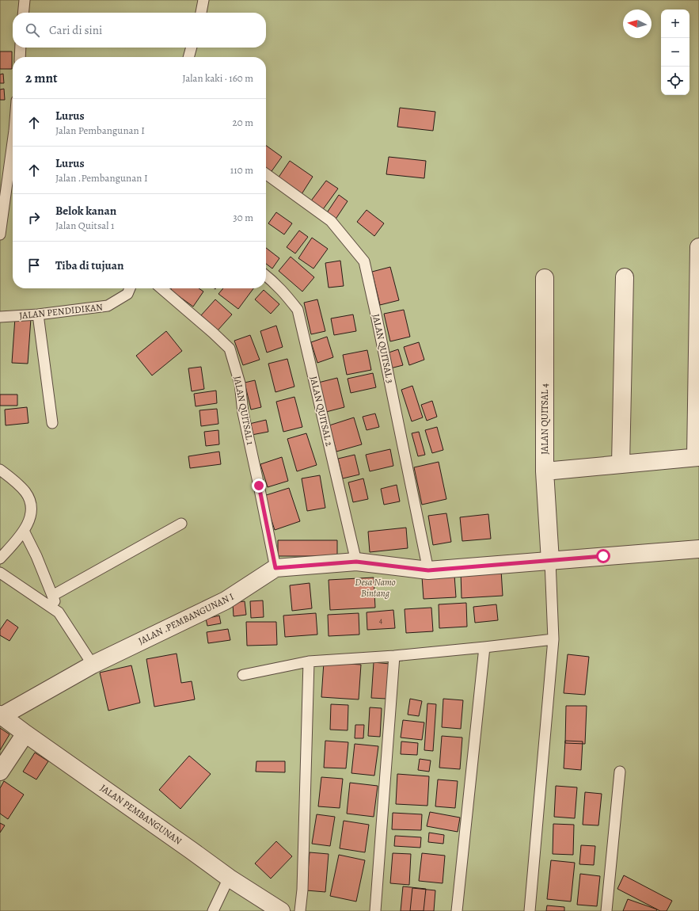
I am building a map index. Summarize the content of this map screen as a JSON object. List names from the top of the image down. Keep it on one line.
{"streets":{"street":["JALAN QUITSAL 4","JALAN .PEMBANGUNAN I","JALAN PEMBANGUNAN"],"lane":["JALAN PENDIDIKAN","JALAN QUITSAL 3","JALAN QUITSAL 1","JALAN QUITSAL 2"]},"crossings":[["JALAN QUITSAL 3","JALAN .PEMBANGUNAN I"],["JALAN QUITSAL 1","JALAN .PEMBANGUNAN I"],["JALAN QUITSAL 2","JALAN .PEMBANGUNAN I"],["JALAN QUITSAL 4","JALAN .PEMBANGUNAN I"],["JALAN .PEMBANGUNAN I","JALAN PEMBANGUNAN"]],"parks":["Desa Namo Bintang"],"house_numbers":["4"],"north":"left","page":{"map_buttons":["+","−"],"search":"Cari di sini","heading":["2 mnt","Jalan kaki · 160 m"],"list":[["Lurus","Jalan Pembangunan I","20 m"],["Lurus","Jalan .Pembangunan I","110 m"],["Belok kanan","Jalan Quitsal 1","30 m"],"Tiba di tujuan"]}}
